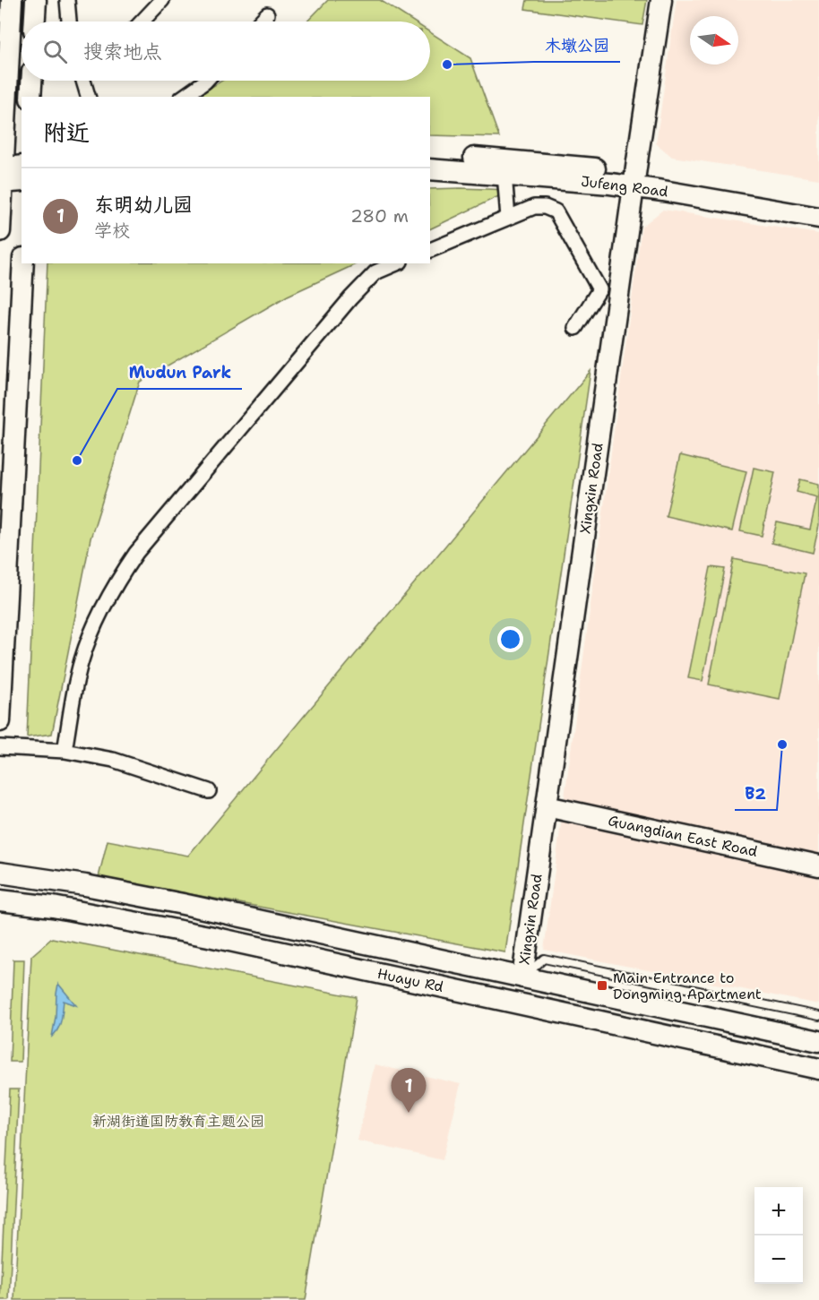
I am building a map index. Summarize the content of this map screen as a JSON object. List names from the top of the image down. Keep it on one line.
{"streets":{"street":["Jufeng Road","Xingxin Road","Guangdian East Road","Huayu Rd"]},"crossings":[["Jufeng Road","Xingxin Road"],["Xingxin Road","Guangdian East Road"],["Xingxin Road","Huayu Rd"]],"parks":["新湖街道国防教育主题公园"],"places":{"other":["木墩公园","Mudun Park","B2"],"transit":["Main Entrance to Dongming Apartment"]},"north":"right","page":{"search":"搜索地点","heading":"附近","list":[{"mark":"1","name":"东明幼儿园","note":"学校","value":"280 m"}],"pins":"1","map_buttons":["+","−"]}}
